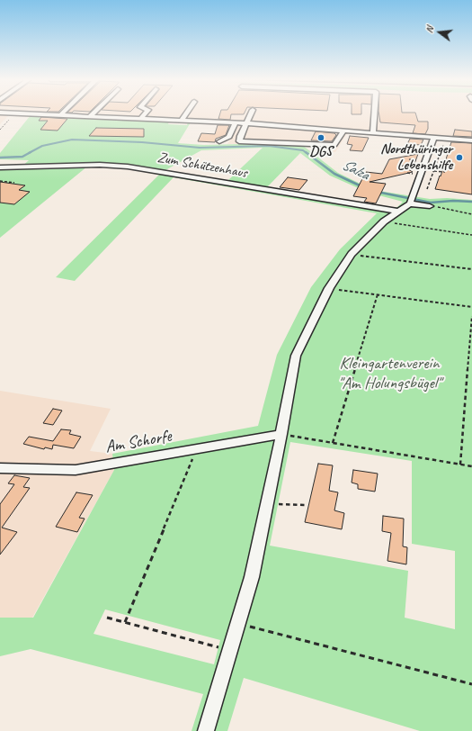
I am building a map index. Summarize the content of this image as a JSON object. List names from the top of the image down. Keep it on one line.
{"streets":{"street":["Zum Schützenhaus","Am Schorfe"]},"water":["Salza"],"parks":["Kleingartenverein \"Am Holungsbügel\""],"places":["DGS","Nordthüringer Lebenshilfe"],"north":"left"}
